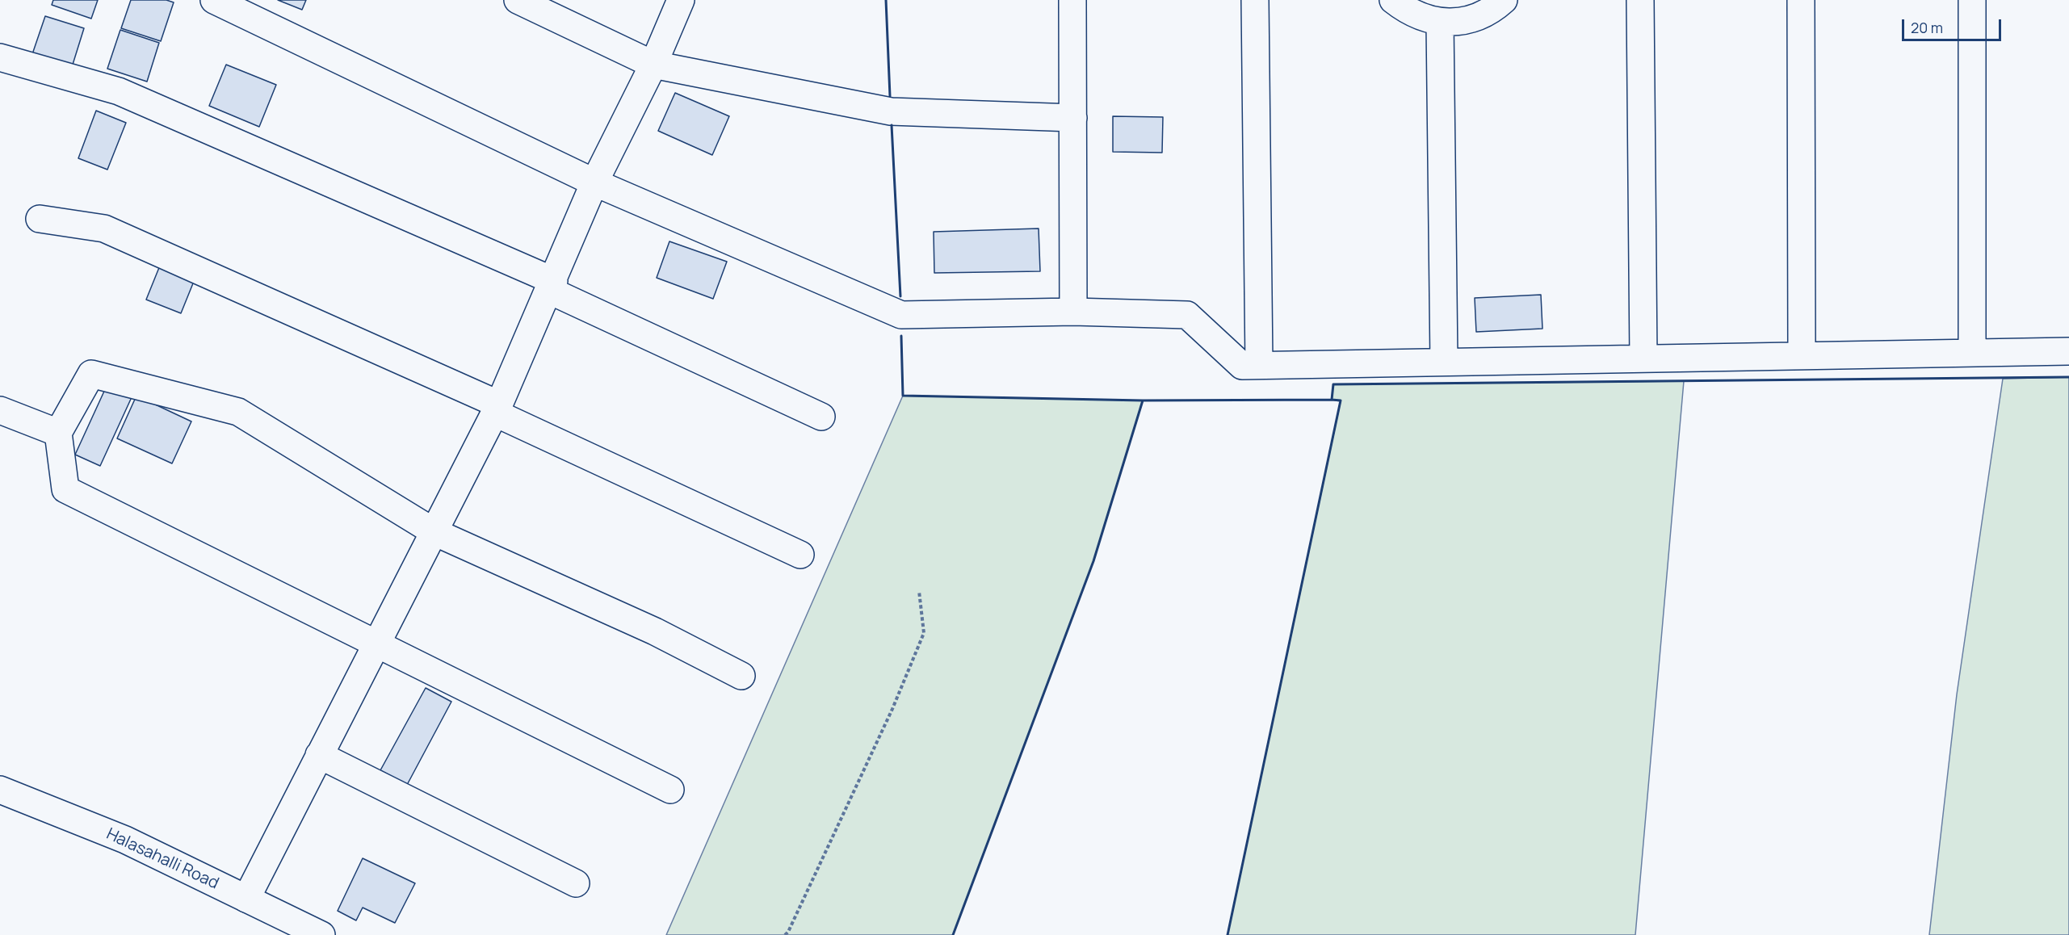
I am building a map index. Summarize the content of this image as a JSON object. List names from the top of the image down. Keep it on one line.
{"streets":{"street":["Halasahalli Road"]},"scale_bar":"20 m"}
